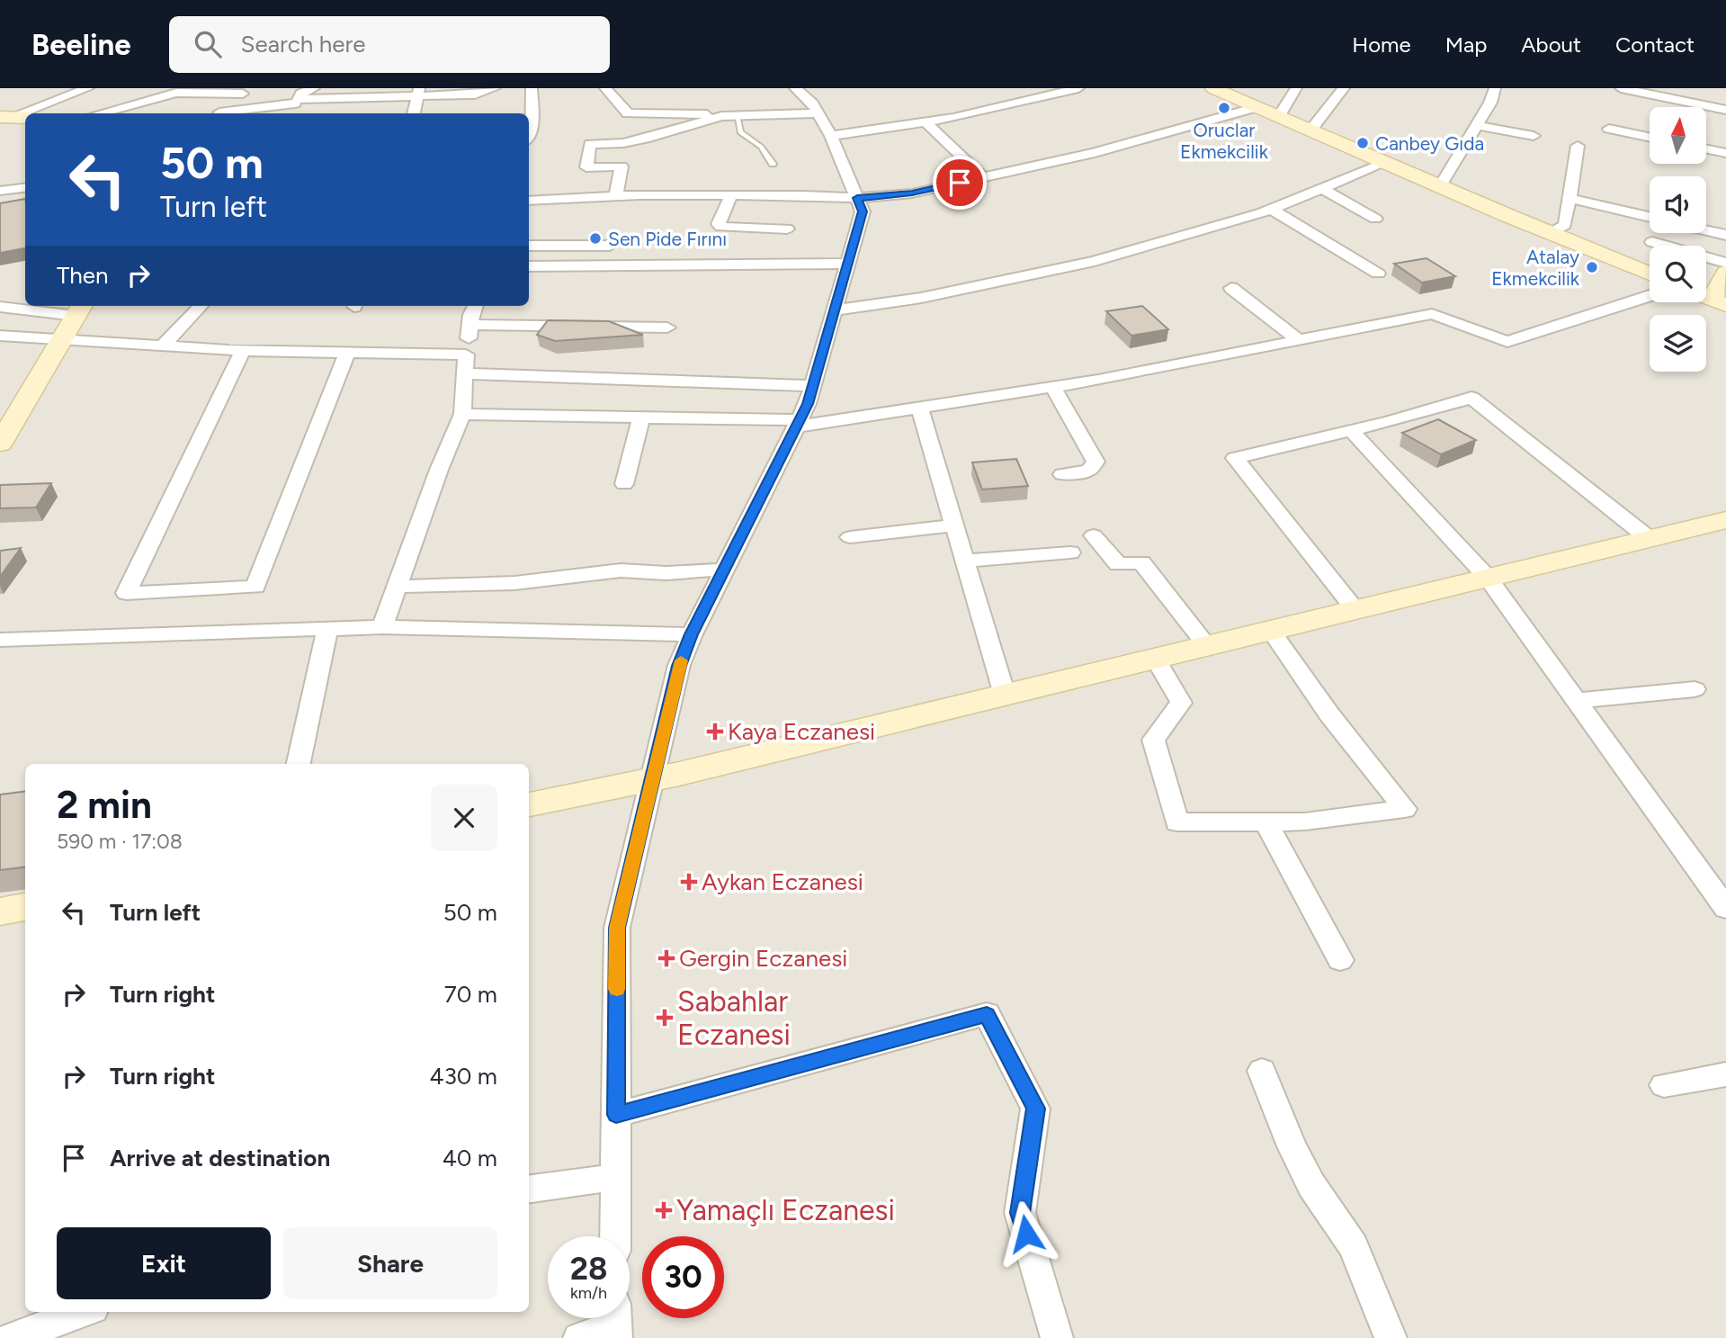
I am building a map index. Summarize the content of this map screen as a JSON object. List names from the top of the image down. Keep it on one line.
{"places":{"other":["Oruclar Ekmekcilik","Canbey Gıda","Sen Pide Fırını","Atalay Ekmekcilik"],"health":["Kaya Eczanesi","Aykan Eczanesi","Gergin Eczanesi","Sabahlar Eczanesi","Yamaçlı Eczanesi"]},"north":"top","page":{"header":"Beeline","search":"Search here","nav":["Home","Map","About","Contact"],"turn":["50 m","Turn left"],"then":"Then","heading":["2 min","590 m · 17:08"],"list":[{"name":"Turn left","value":"50 m"},{"name":"Turn right","value":"70 m"},{"name":"Turn right","value":"430 m"},{"name":"Arrive at destination","value":"40 m"}],"buttons":["Exit","Share"],"speed":"28 km/h","limit":"30"}}
